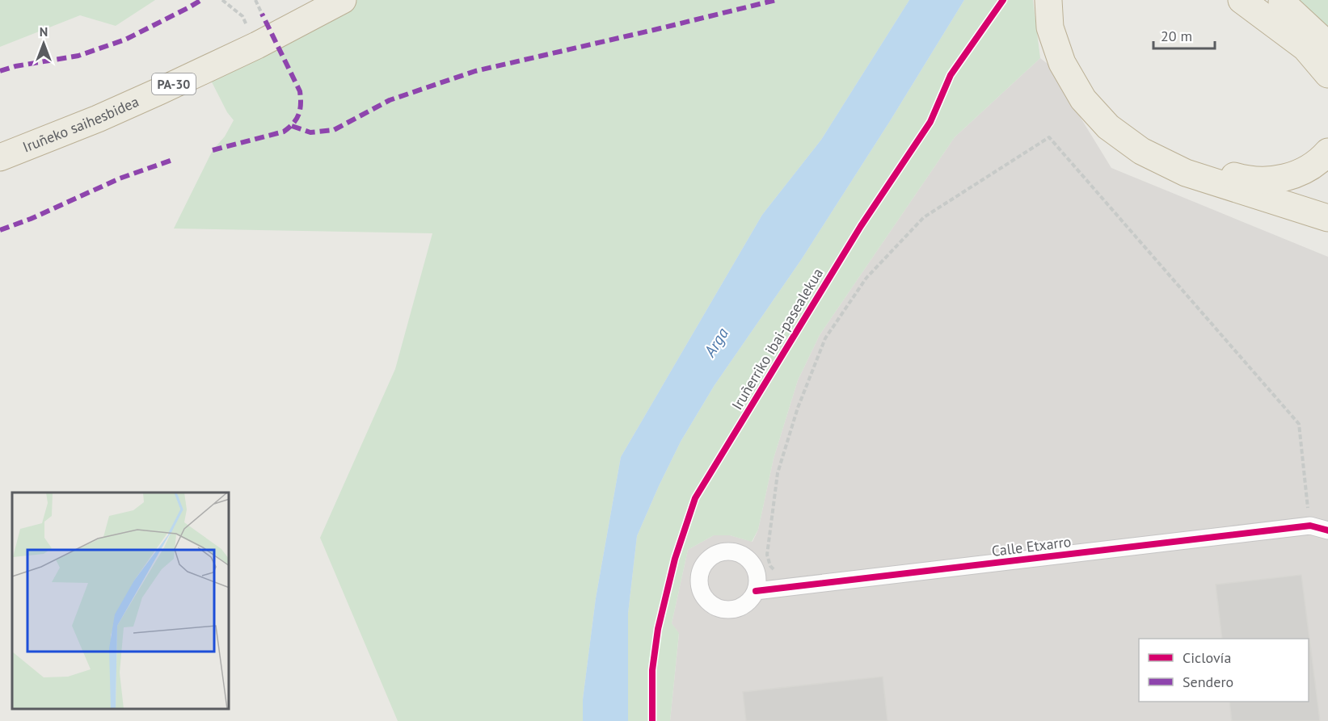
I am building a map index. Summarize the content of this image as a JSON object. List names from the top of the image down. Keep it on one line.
{"streets":{"highway":["PA-30","Iruñeko saihesbidea"],"street":["Calle Etxarro"],"cycle path":["Iruñerriko ibai-pasealekua"]},"water":["Arga"],"legend":["Ciclovía","Sendero"],"scale_bar":"20 m","north":"top"}
